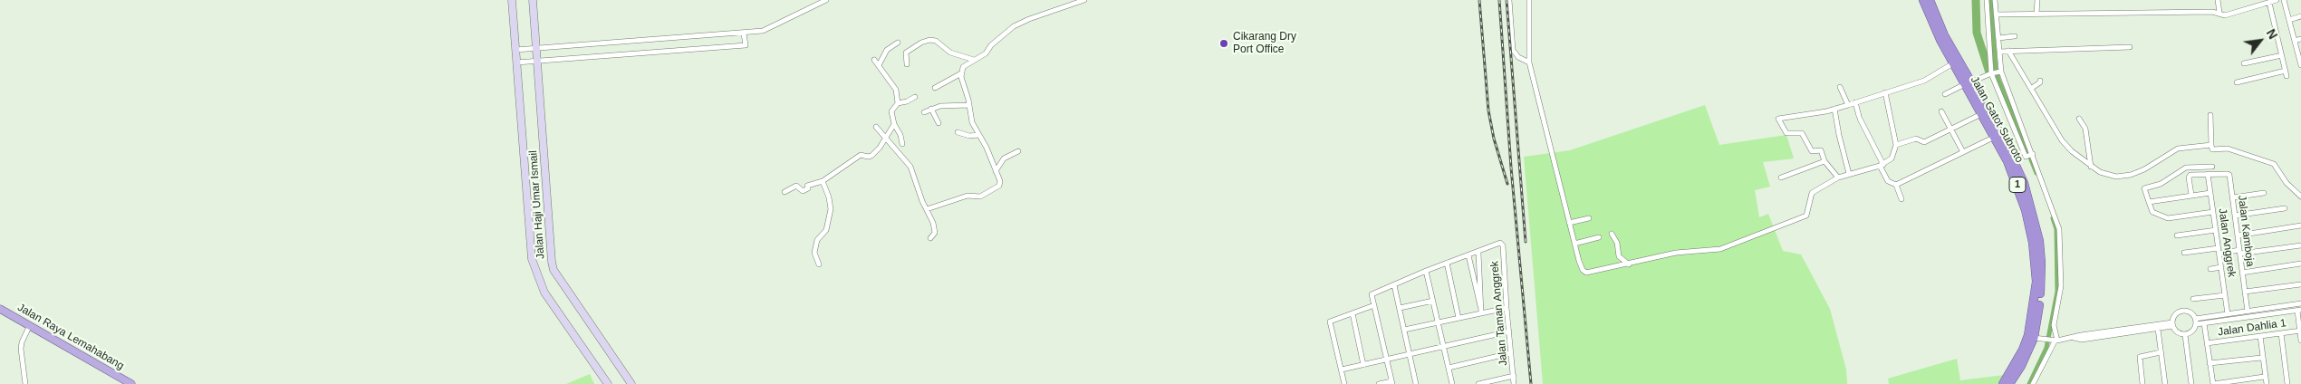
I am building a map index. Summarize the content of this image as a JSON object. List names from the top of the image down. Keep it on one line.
{"streets":{"highway":["Jalan Gatot Subroto","1"],"main road":["Jalan Haji Umar Ismail","Jalan Raya Lemahabang"],"street":["Jalan Kamboja","Jalan Anggrek","Jalan Taman Anggrek","Jalan Dahlia 1"]},"crossings":[["Jalan Kamboja","Jalan Anggrek"]],"places":["Cikarang Dry Port Office"],"north":"top right"}
